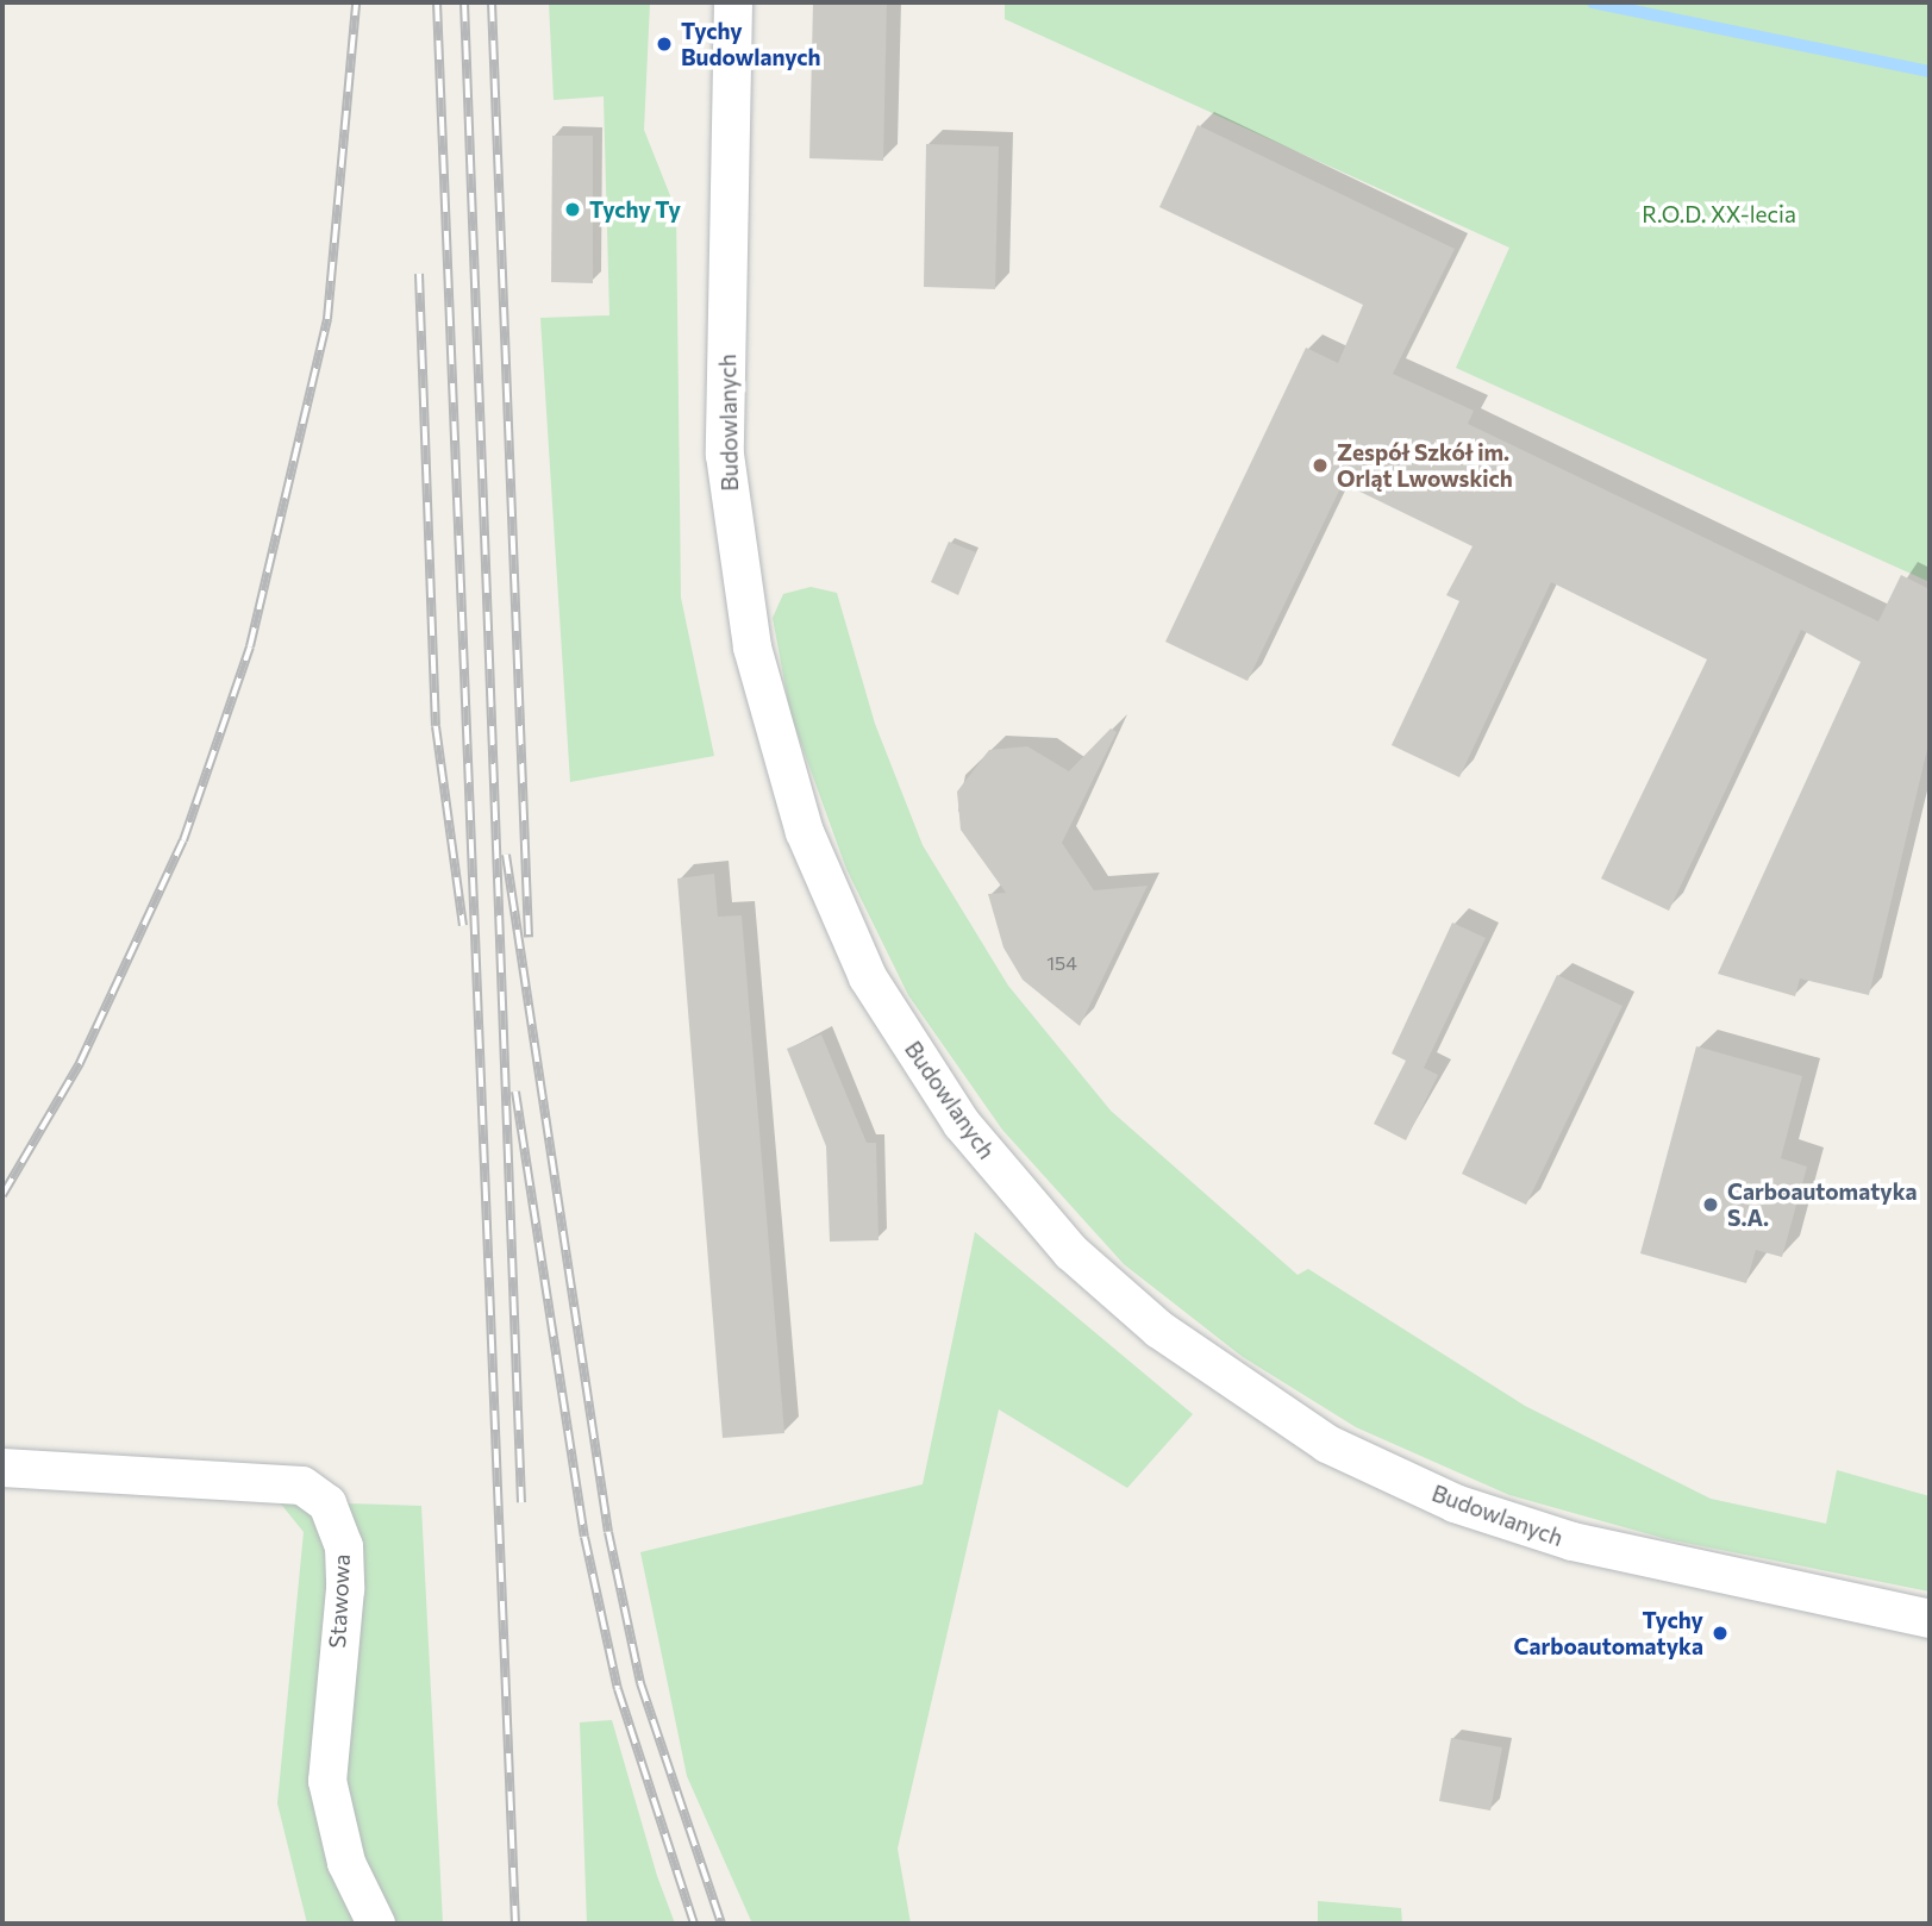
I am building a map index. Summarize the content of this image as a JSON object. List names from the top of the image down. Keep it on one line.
{"streets":{"street":["Budowlanych","Stawowa"]},"parks":["R.O.D. XX-lecia"],"places":["Tychy Budowlanych","Tychy Ty","Zespół Szkół im. Orląt Lwowskich","Carboautomatyka S.A.","Tychy Carboautomatyka"],"house_numbers":["154"]}
